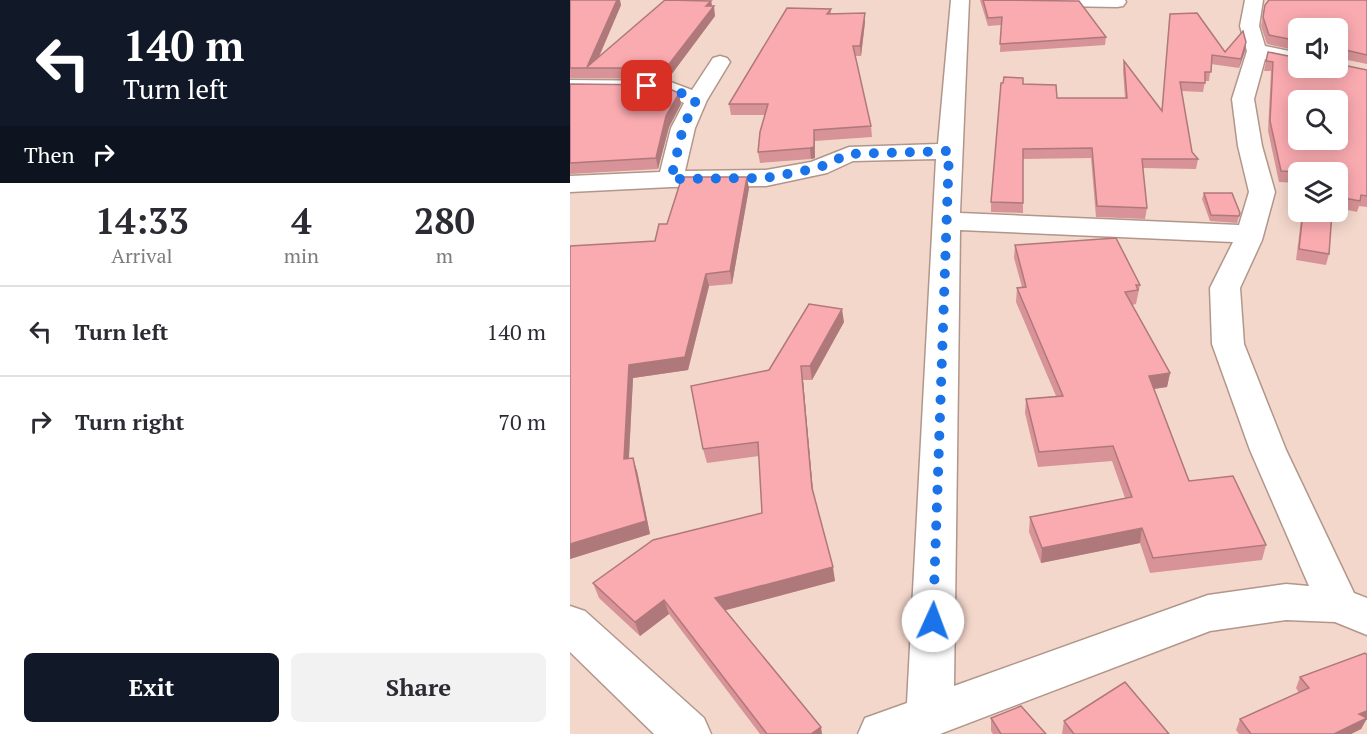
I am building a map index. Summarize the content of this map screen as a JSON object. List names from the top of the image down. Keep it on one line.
{"page":{"turn":["140 m","Turn left"],"then":"Then","eta":["14:33","Arrival","4","min","280","m"],"list":[{"name":"Turn left","value":"140 m"},{"name":"Turn right","value":"70 m"}],"buttons":["Exit","Share"]}}
